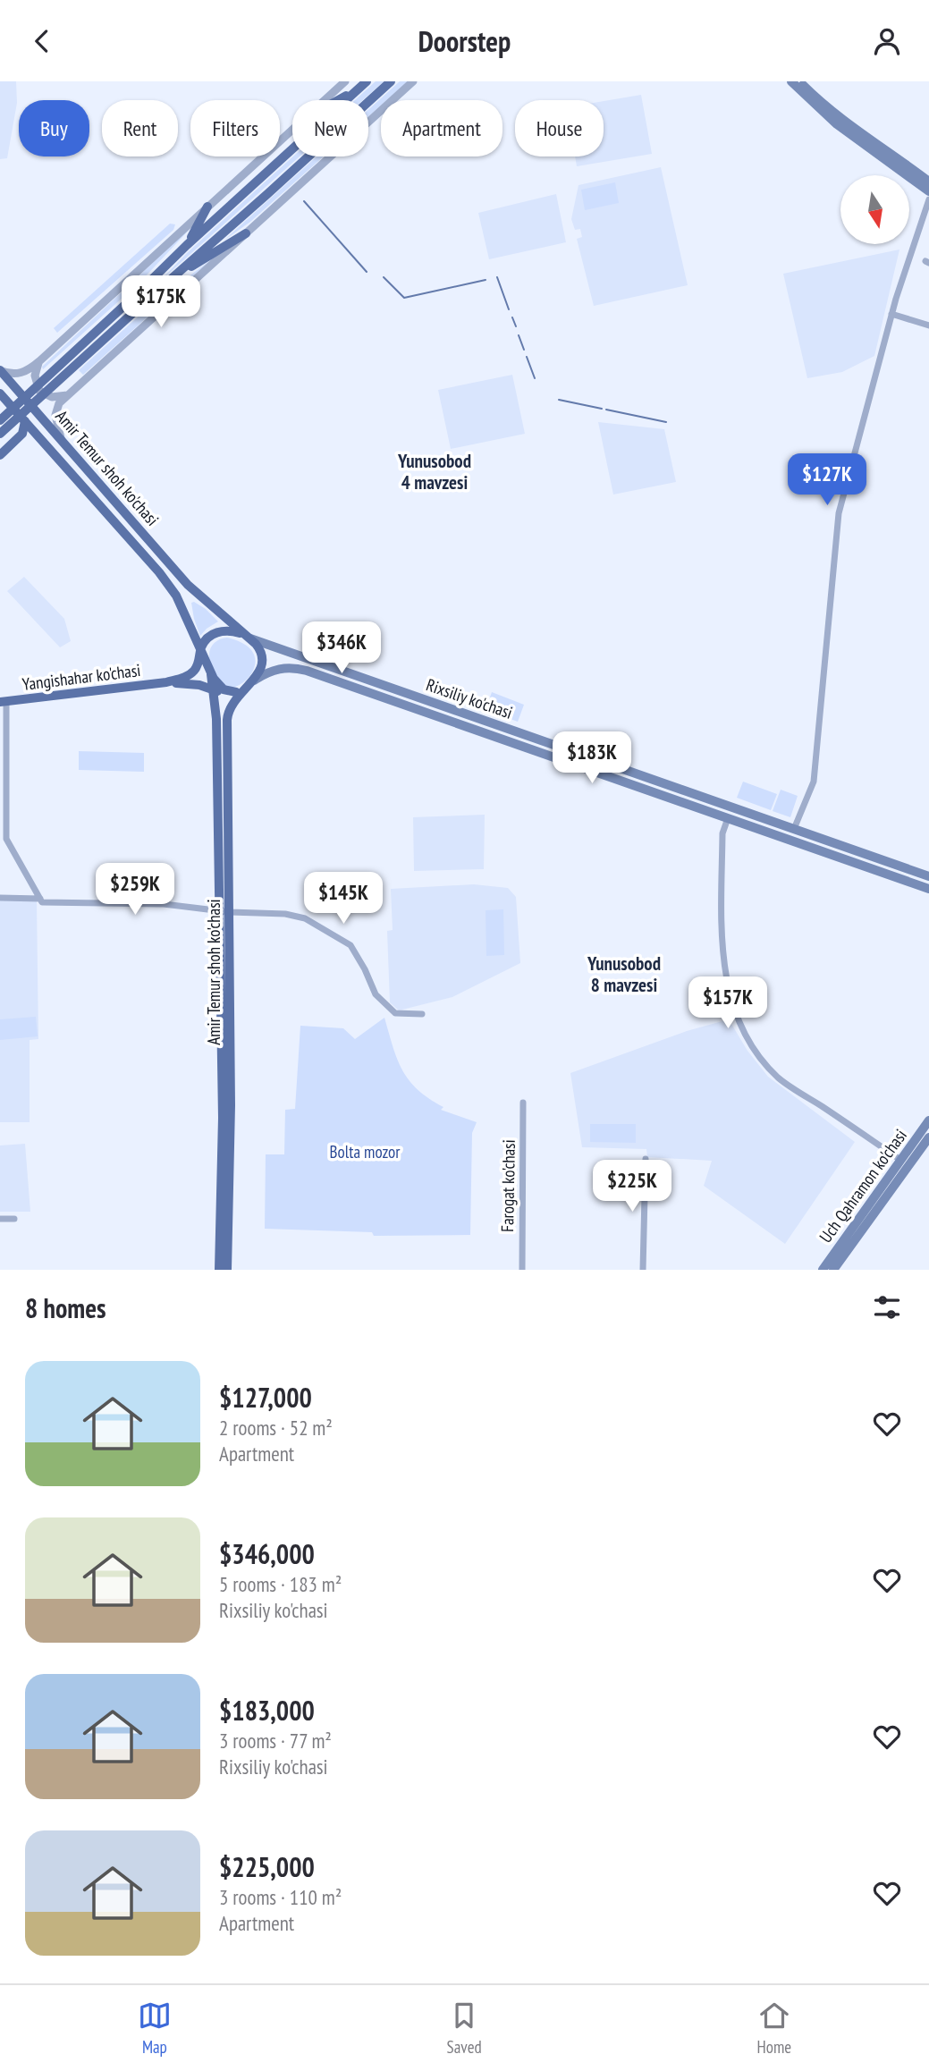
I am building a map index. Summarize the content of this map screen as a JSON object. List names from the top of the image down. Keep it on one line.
{"streets":{"main road":["Amir Temur shoh ko'chasi","Yangishahar ko'chasi","Rixsiliy ko'chasi","Uch Qahramon ko'chasi"],"street":["Farogat ko'chasi"]},"crossings":[["Amir Temur shoh ko'chasi","Yangishahar ko'chasi"],["Amir Temur shoh ko'chasi","Rixsiliy ko'chasi"],["Yangishahar ko'chasi","Rixsiliy ko'chasi"]],"districts":["Yunusobod 4 mavzesi","Yunusobod 8 mavzesi"],"parks":["Bolta mozor"],"north":"bottom","page":{"header":"Doorstep","chip":["Buy","Rent","Filters","New","Apartment","House"],"price":["$175K","$127K","$346K","$183K","$259K","$145K","$157K","$225K"],"heading":"8 homes","list":[{"name":"$127,000","note":"2 rooms · 52 m² · Apartment"},{"name":"$346,000","note":"5 rooms · 183 m² · Rixsiliy ko'chasi"},{"name":"$183,000","note":"3 rooms · 77 m² · Rixsiliy ko'chasi"},{"name":"$225,000","note":"3 rooms · 110 m² · Apartment"}],"tabs":["Map","Saved","Home"]}}
